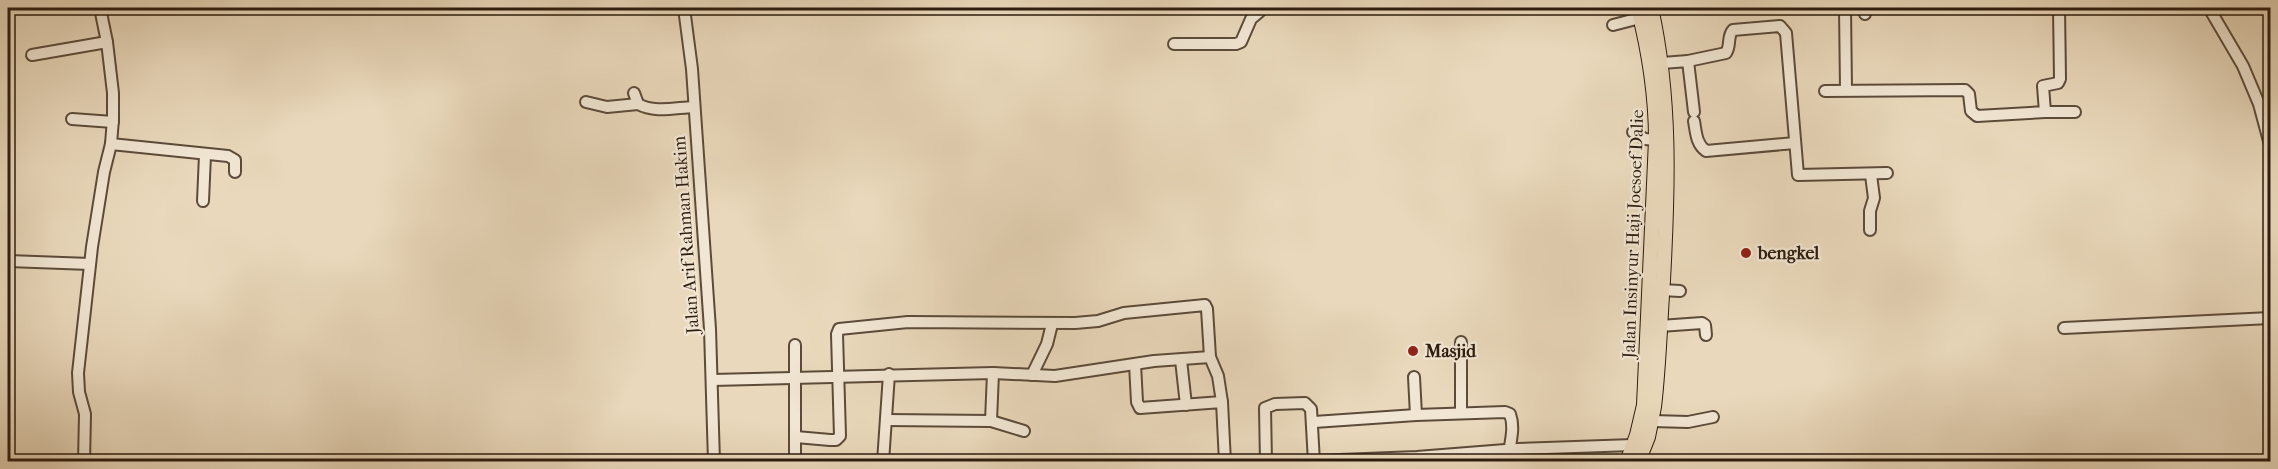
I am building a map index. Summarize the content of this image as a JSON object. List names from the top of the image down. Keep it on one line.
{"streets":{"main road":["Jalan Insinyur Haji Joesoef Dalie"],"street":["Jalan Arif Rahman Hakim"]},"places":["bengkel","Masjid"]}
